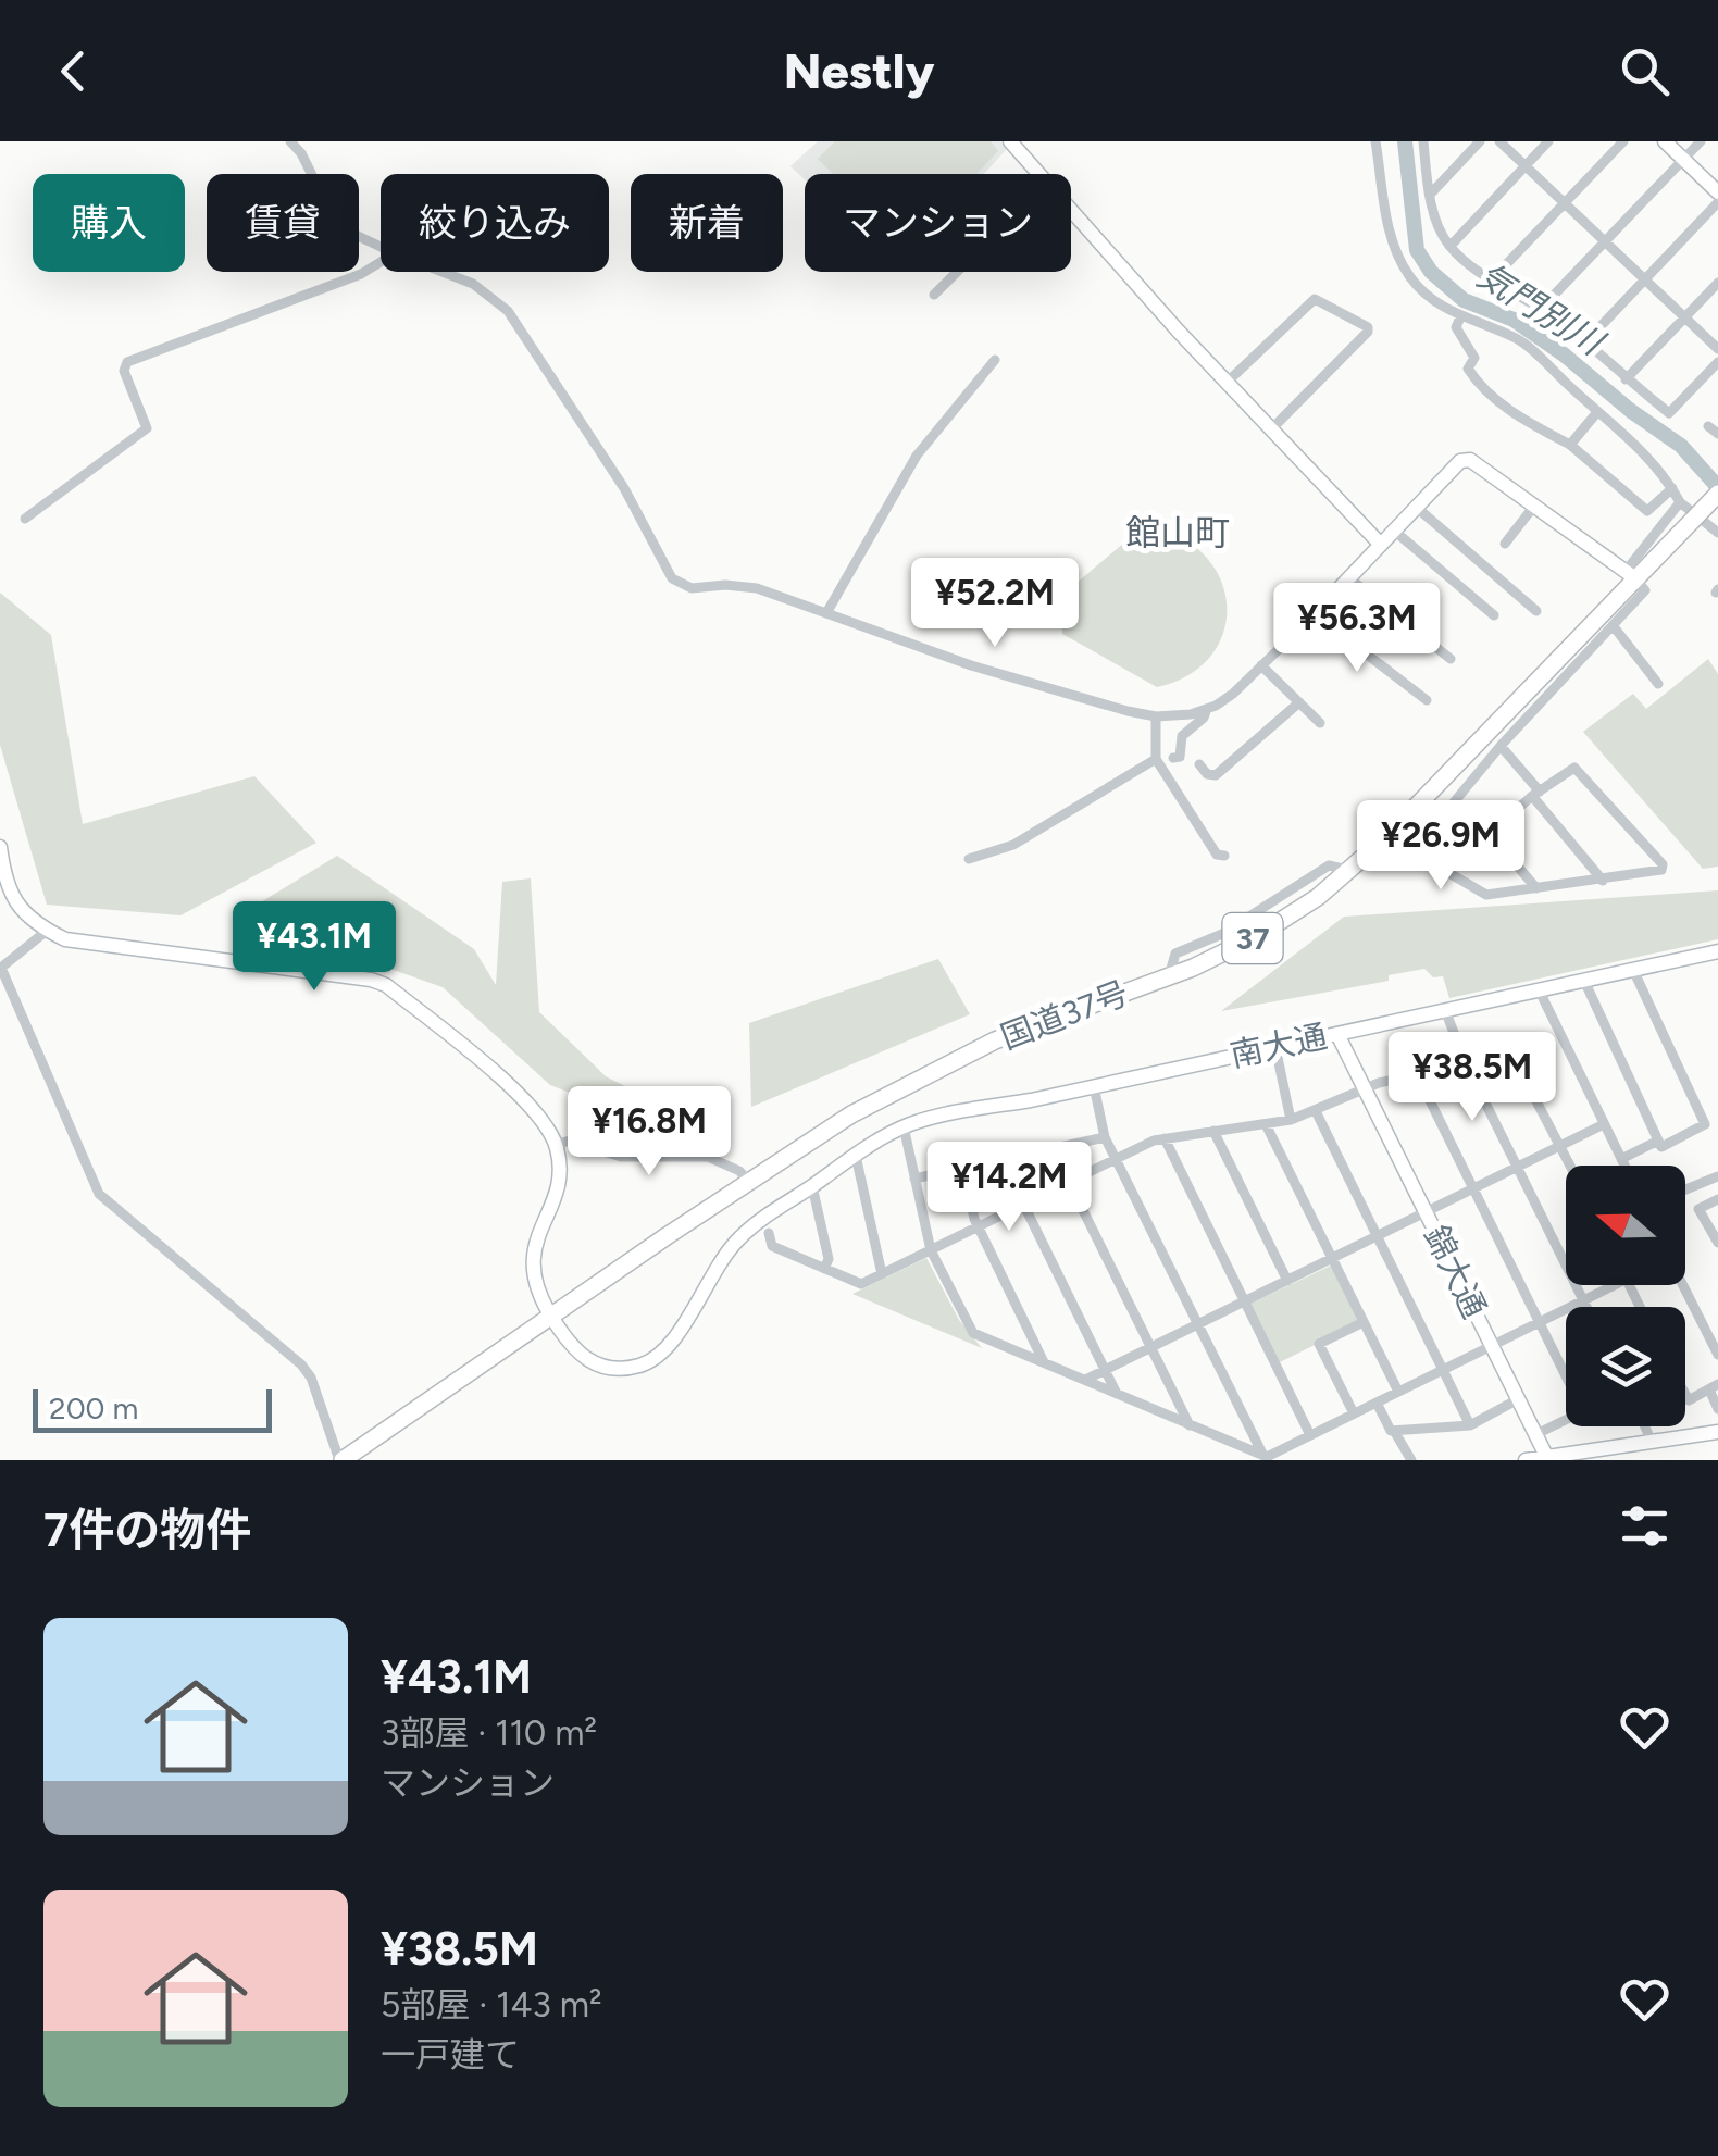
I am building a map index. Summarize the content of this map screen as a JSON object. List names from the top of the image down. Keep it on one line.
{"streets":{"highway":["37","国道37号"],"street":["南大通","錦大通"]},"crossings":[["国道37号","南大通"],["南大通","錦大通"]],"districts":["館山町"],"water":["気門別川"],"scale_bar":"200 m","north":"left","page":{"header":"Nestly","chip":["購入","賃貸","絞り込み","新着","マンション"],"price":["¥52.2M","¥56.3M","¥26.9M","¥43.1M","¥38.5M","¥16.8M","¥14.2M"],"scale":"200 m","heading":"7件の物件","list":[{"name":"¥43.1M","note":"3部屋 · 110 m² · マンション"},{"name":"¥38.5M","note":"5部屋 · 143 m² · 一戸建て"}]}}
